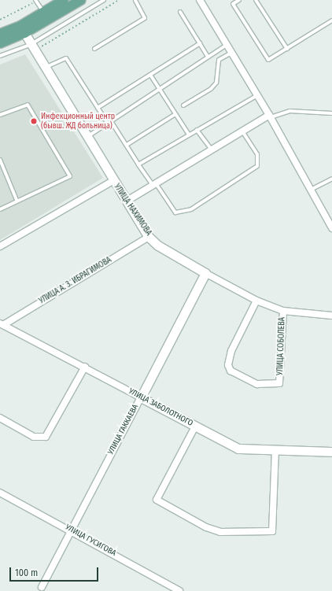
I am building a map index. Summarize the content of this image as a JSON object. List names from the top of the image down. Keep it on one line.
{"streets":{"street":["УЛИЦА НАХИМОВА","УЛИЦА А. З. ИБРАГИМОВА","УЛИЦА СОБОЛЕВА","УЛИЦА ЗАБОЛОТНОГО","УЛИЦА ГАККАЕВА","УЛИЦА ГУСИГОВА"]},"crossings":[["УЛИЦА НАХИМОВА","УЛИЦА А. З. ИБРАГИМОВА"],["УЛИЦА НАХИМОВА","УЛИЦА СОБОЛЕВА"],["УЛИЦА НАХИМОВА","УЛИЦА ГАККАЕВА"],["УЛИЦА А. З. ИБРАГИМОВА","УЛИЦА ЗАБОЛОТНОГО"],["УЛИЦА ЗАБОЛОТНОГО","УЛИЦА ГАККАЕВА"],["УЛИЦА ГАККАЕВА","УЛИЦА ГУСИГОВА"]],"places":["Инфекционный центр (бывш. ЖД больница)"],"scale_bar":"100 m"}
